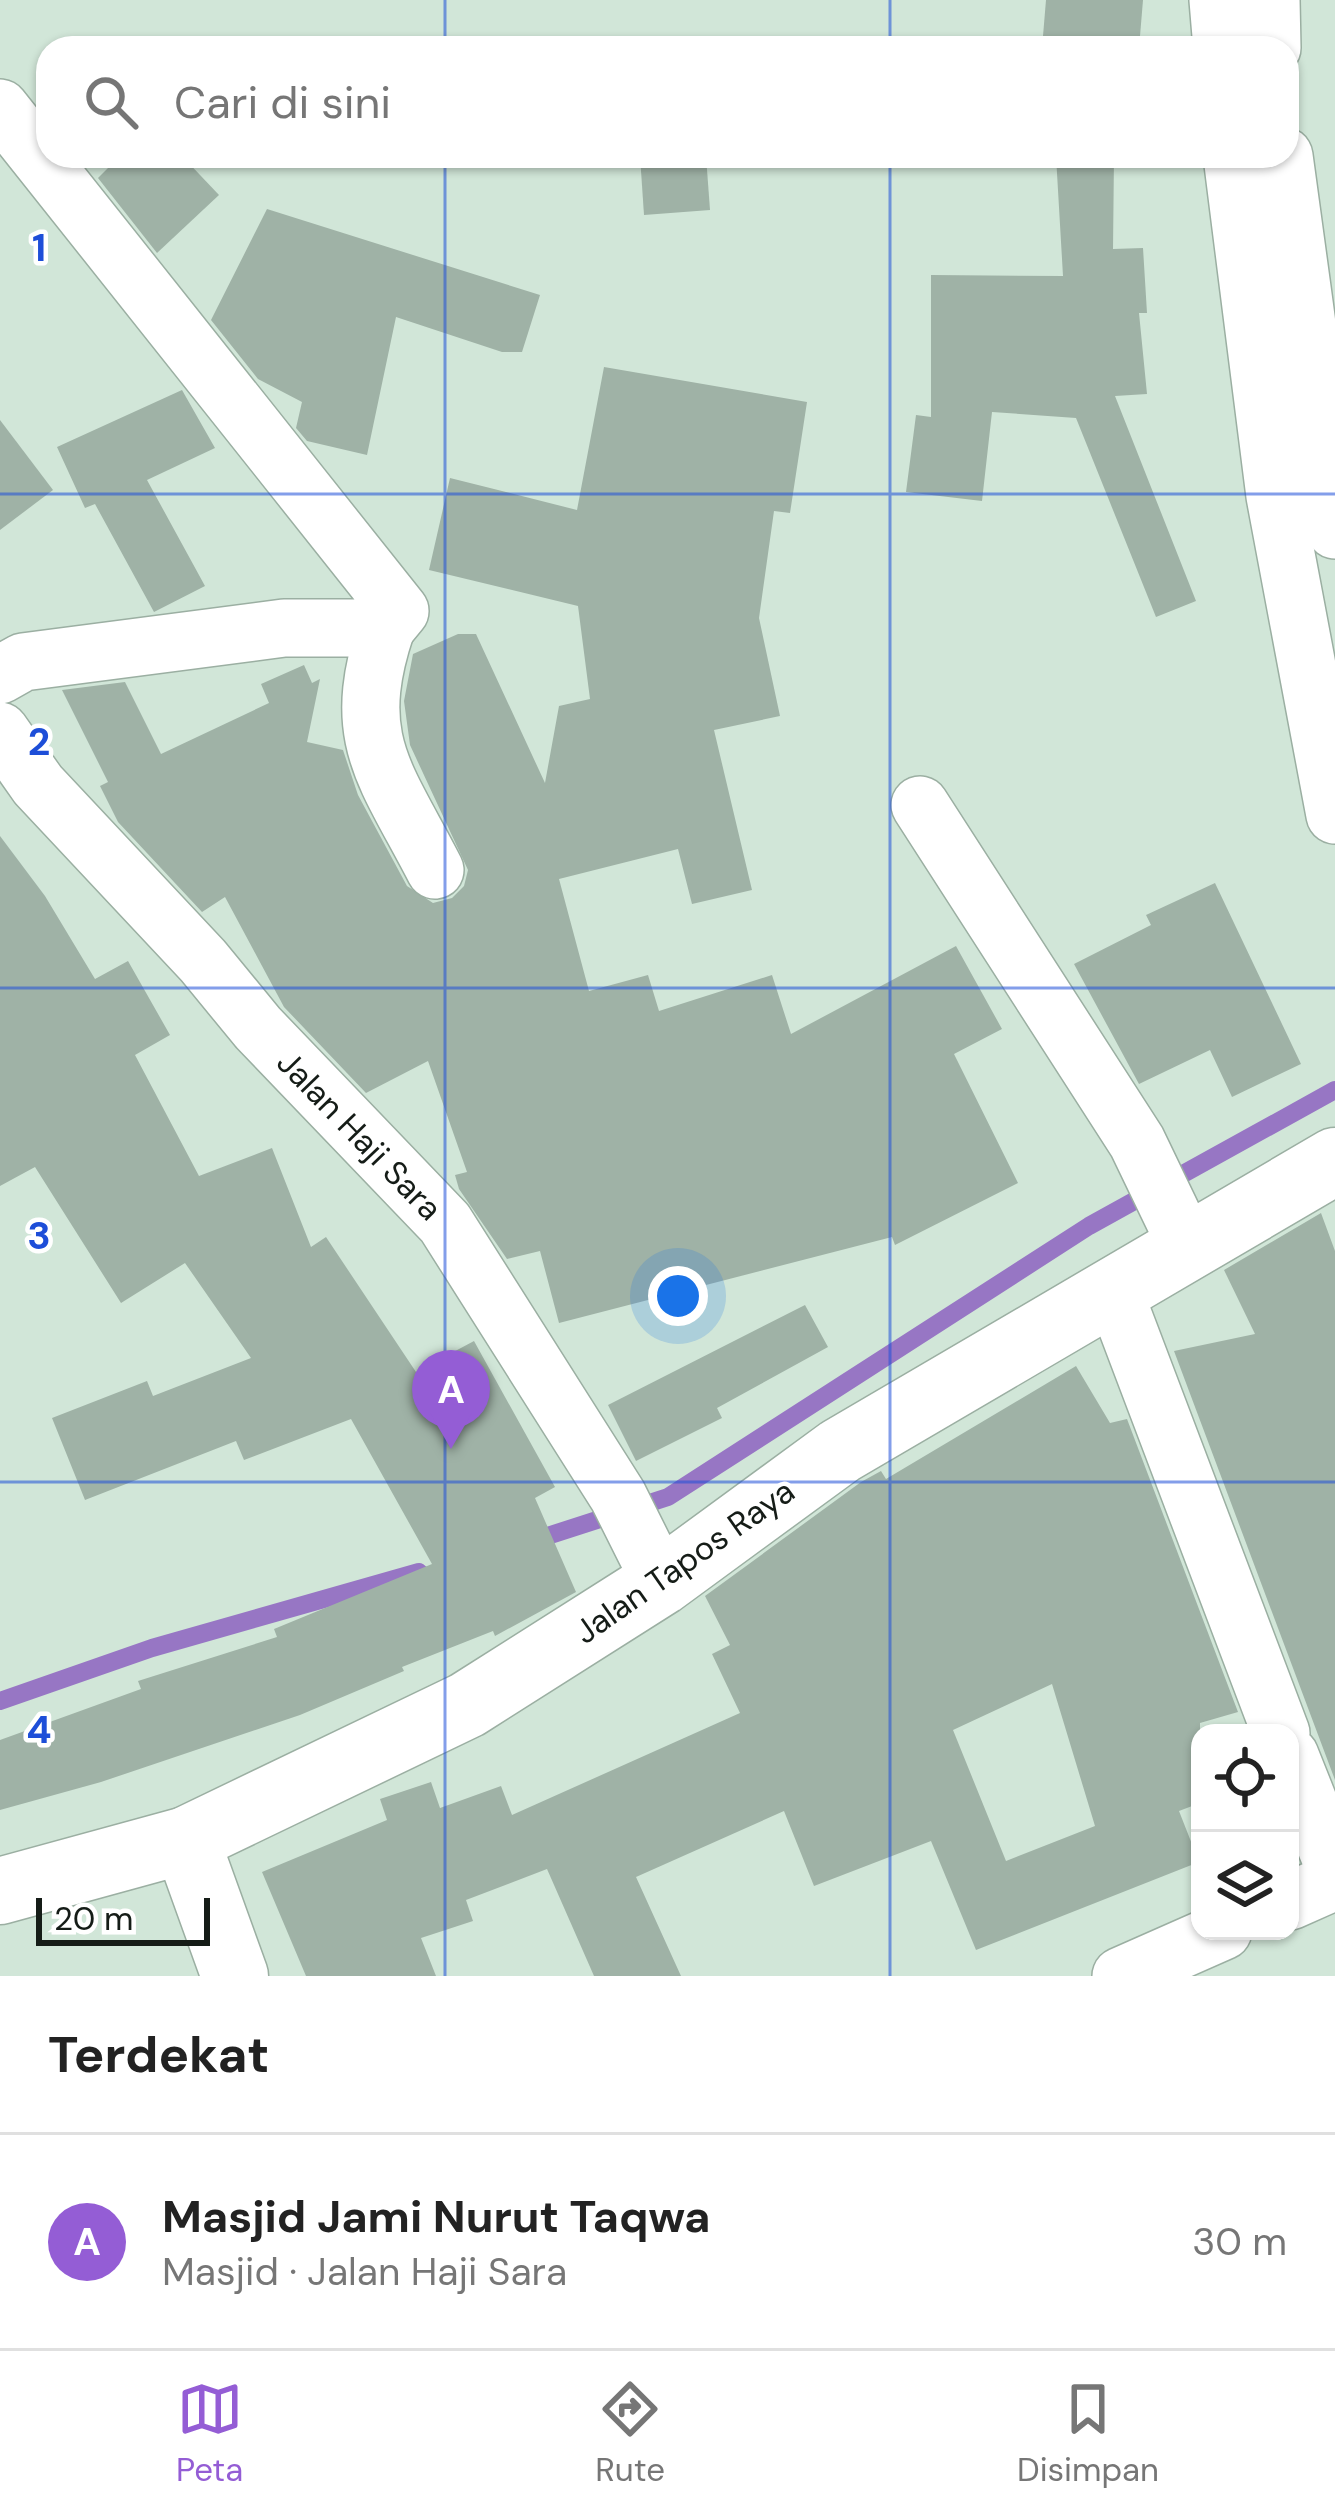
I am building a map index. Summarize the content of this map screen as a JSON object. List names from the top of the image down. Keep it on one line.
{"streets":{"main road":["Jalan Tapos Raya"],"street":["Jalan Haji Sara"]},"crossings":[["Jalan Haji Sara","Jalan Tapos Raya"]],"scale_bar":"20 m","page":{"search":"Cari di sini","pins":"A","scale":"20 m","heading":"Terdekat","list":[{"mark":"A","name":"Masjid Jami Nurut Taqwa","note":"Masjid · Jalan Haji Sara","value":"30 m"}],"nav":["Peta","Rute","Disimpan"]},"grid":{"rows":["1","2","3","4"]}}
